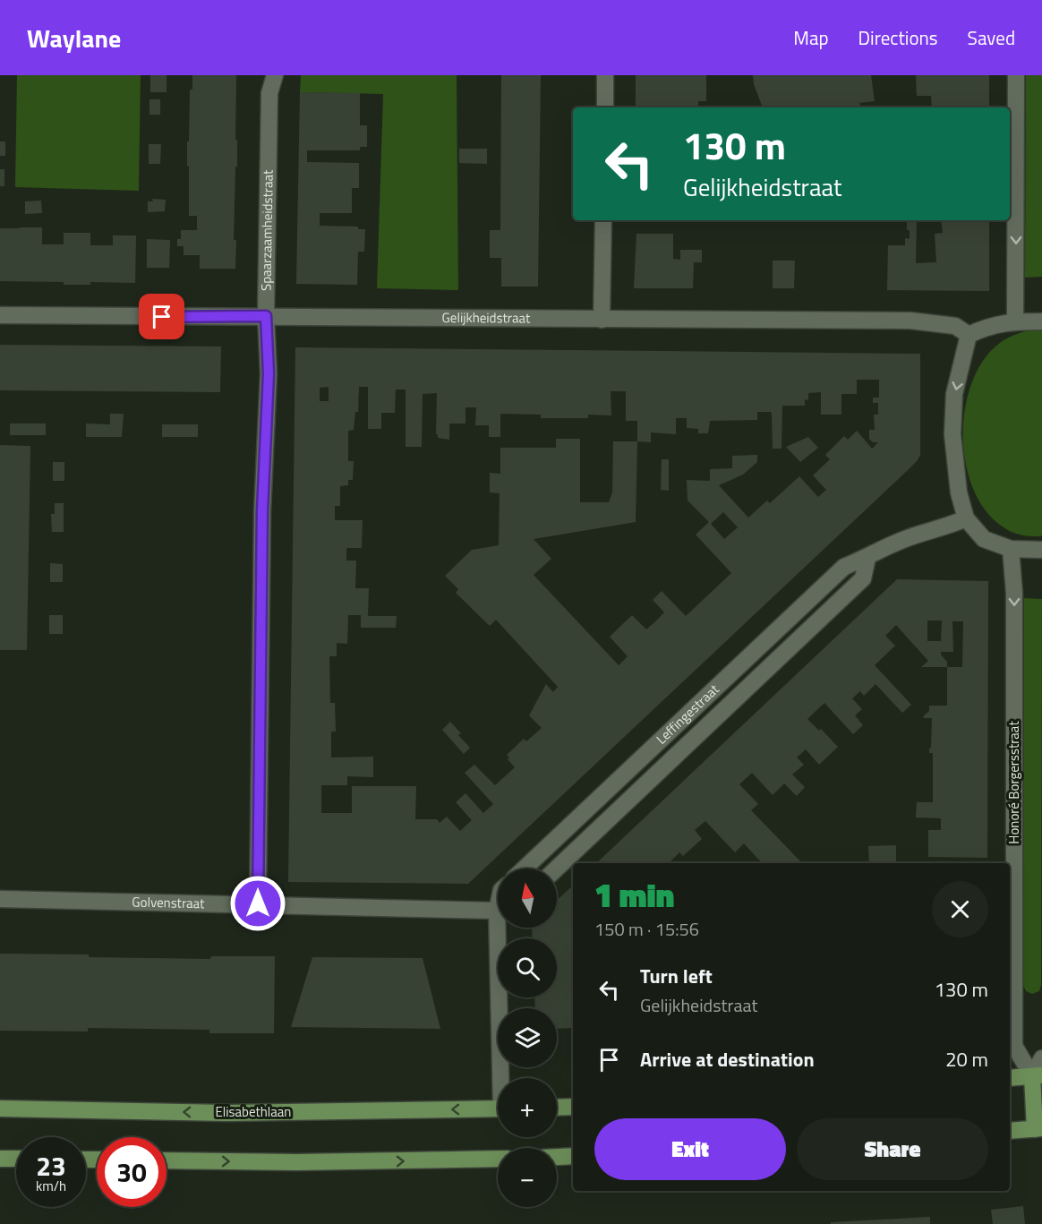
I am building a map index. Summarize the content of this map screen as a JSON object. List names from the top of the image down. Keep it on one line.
{"streets":{"main road":["Honoré Borgersstraat","Elisabethlaan"],"street":["Spaarzaamheidstraat","Gelijkheidstraat","Leffingestraat","Golvenstraat"]},"crossings":[["Spaarzaamheidstraat","Gelijkheidstraat"],["Spaarzaamheidstraat","Golvenstraat"]],"one_way":["Honoré Borgersstraat"],"north":"top","page":{"header":"Waylane","nav":["Map","Directions","Saved"],"turn":["130 m","Gelijkheidstraat"],"heading":["1 min","150 m · 15:56"],"map_buttons":["+","−"],"list":[{"name":"Turn left","note":"Gelijkheidstraat","value":"130 m"},{"name":"Arrive at destination","value":"20 m"}],"buttons":["Exit","Share"],"speed":"23 km/h","limit":"30"}}
